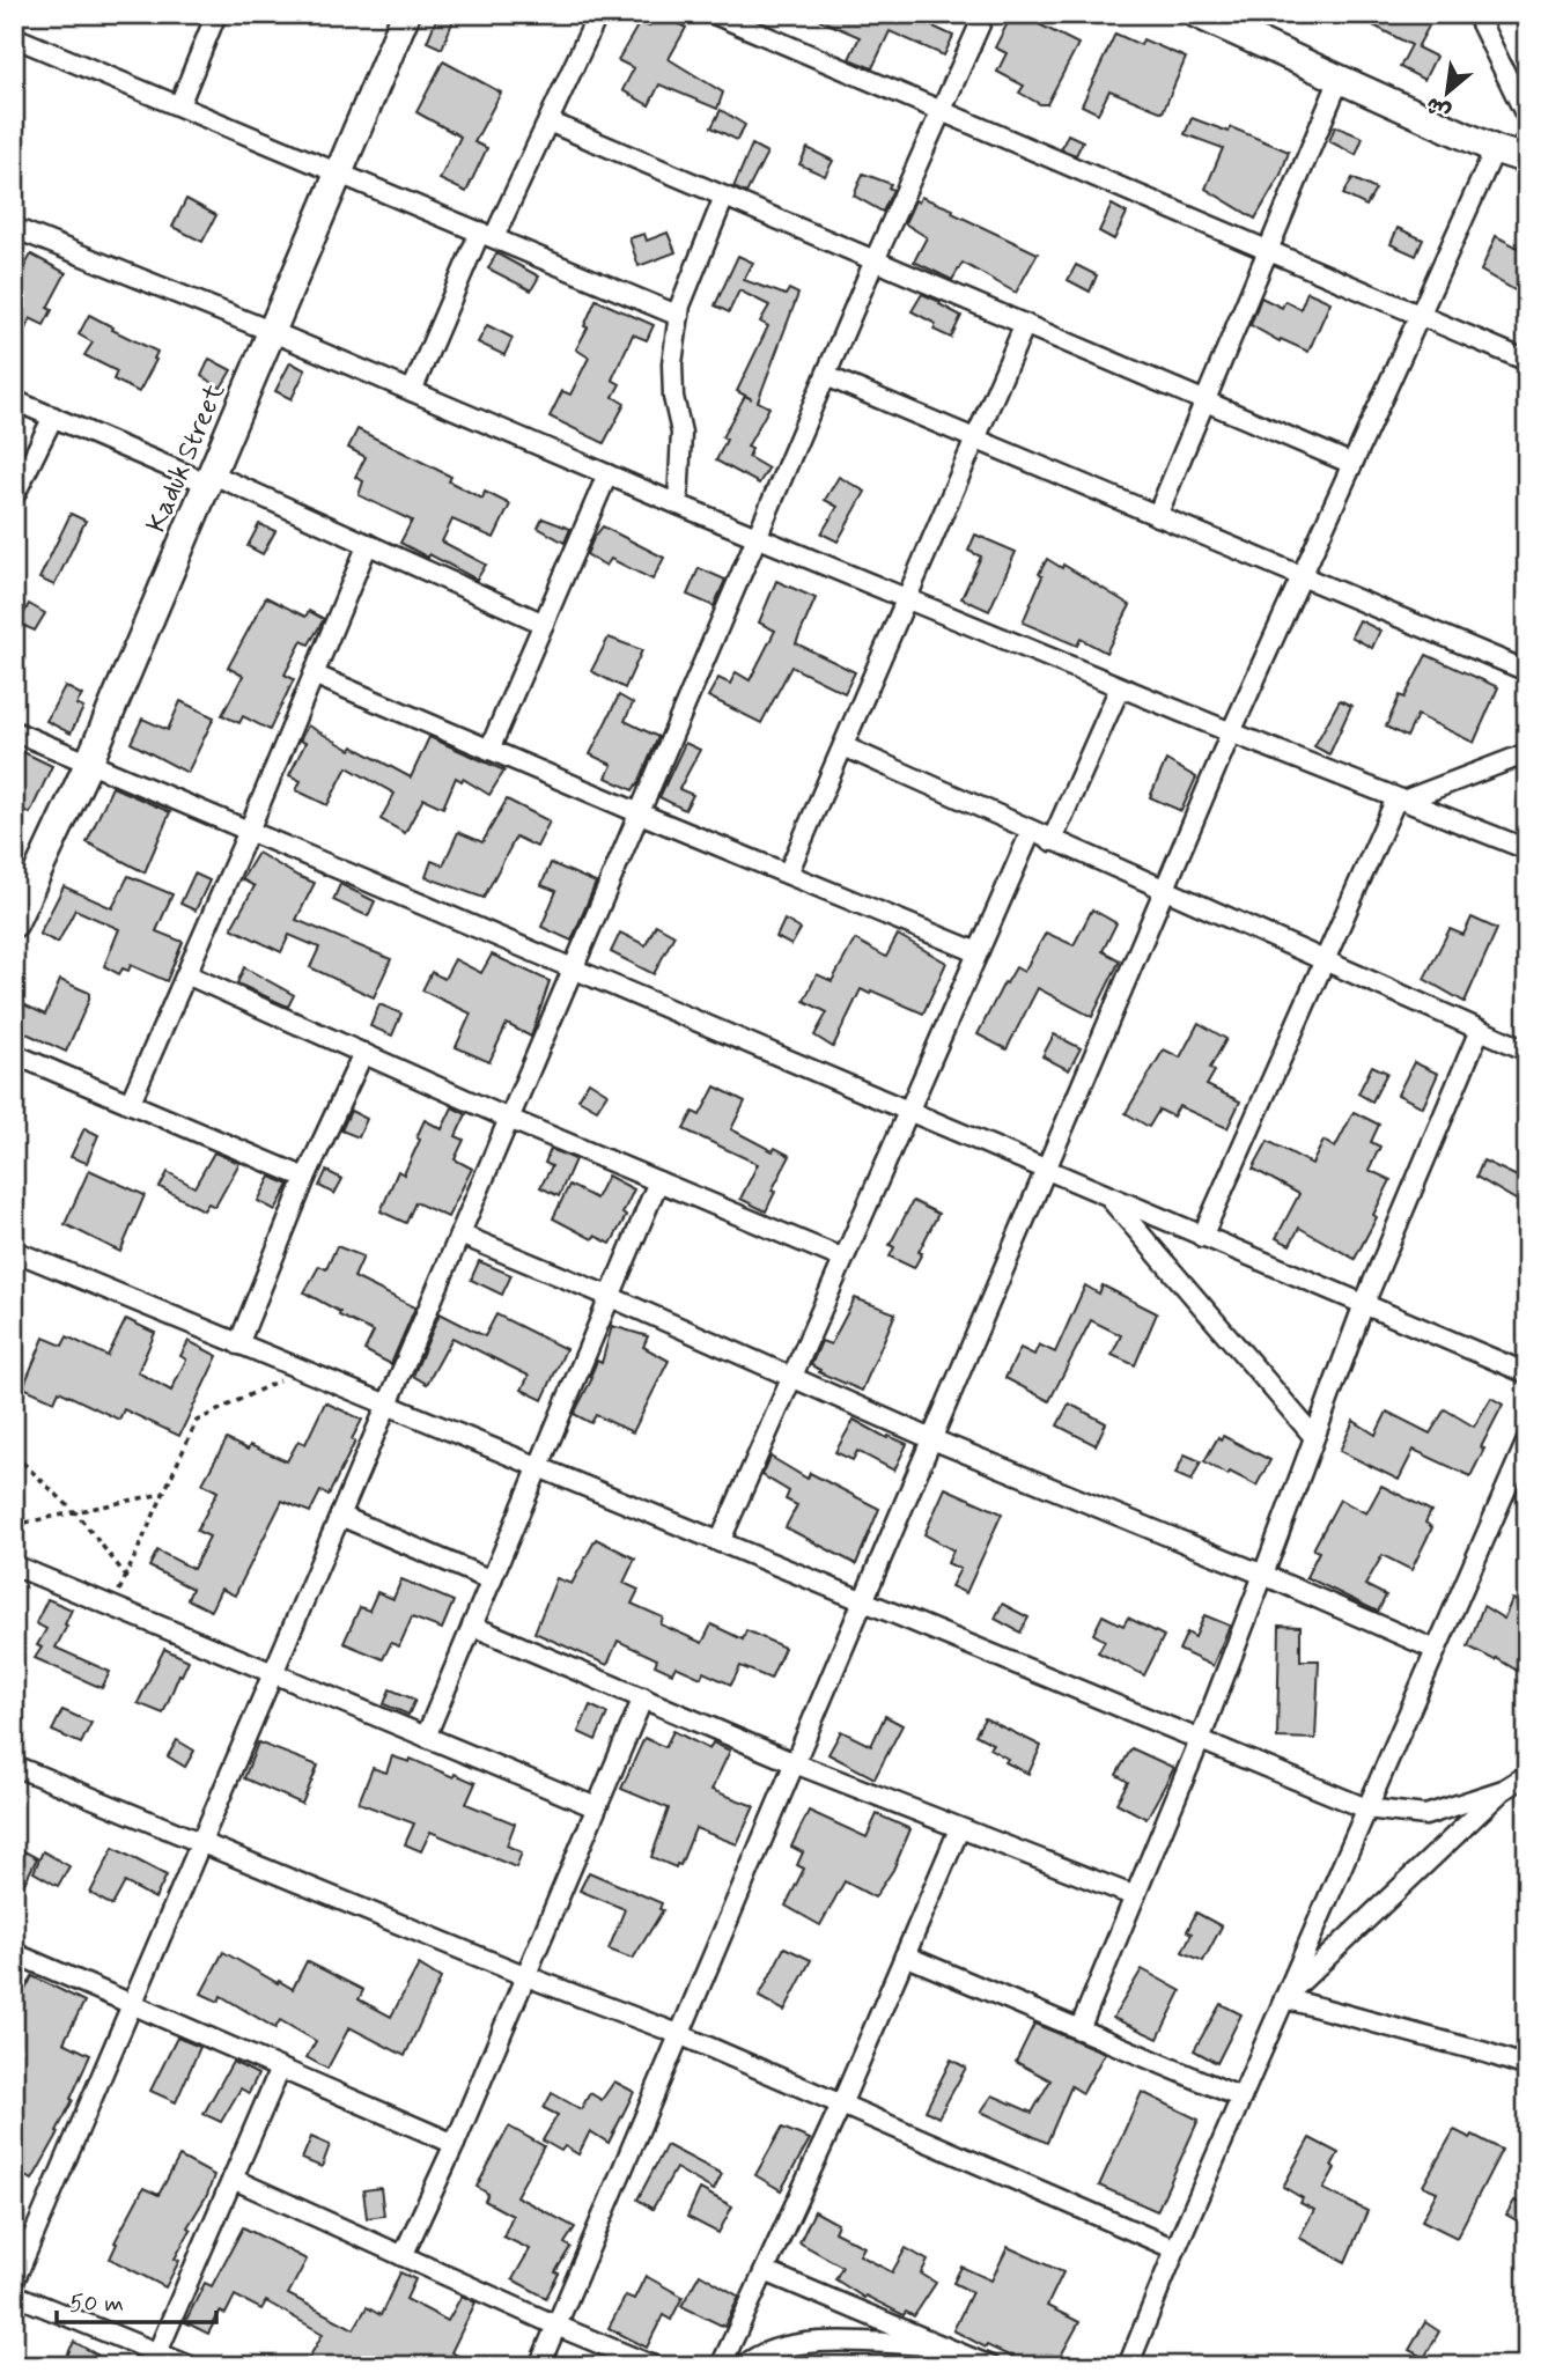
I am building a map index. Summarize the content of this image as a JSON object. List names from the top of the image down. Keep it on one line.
{"streets":{"street":["Kaduk Street"]},"scale_bar":"50 m","north":"bottom left"}
